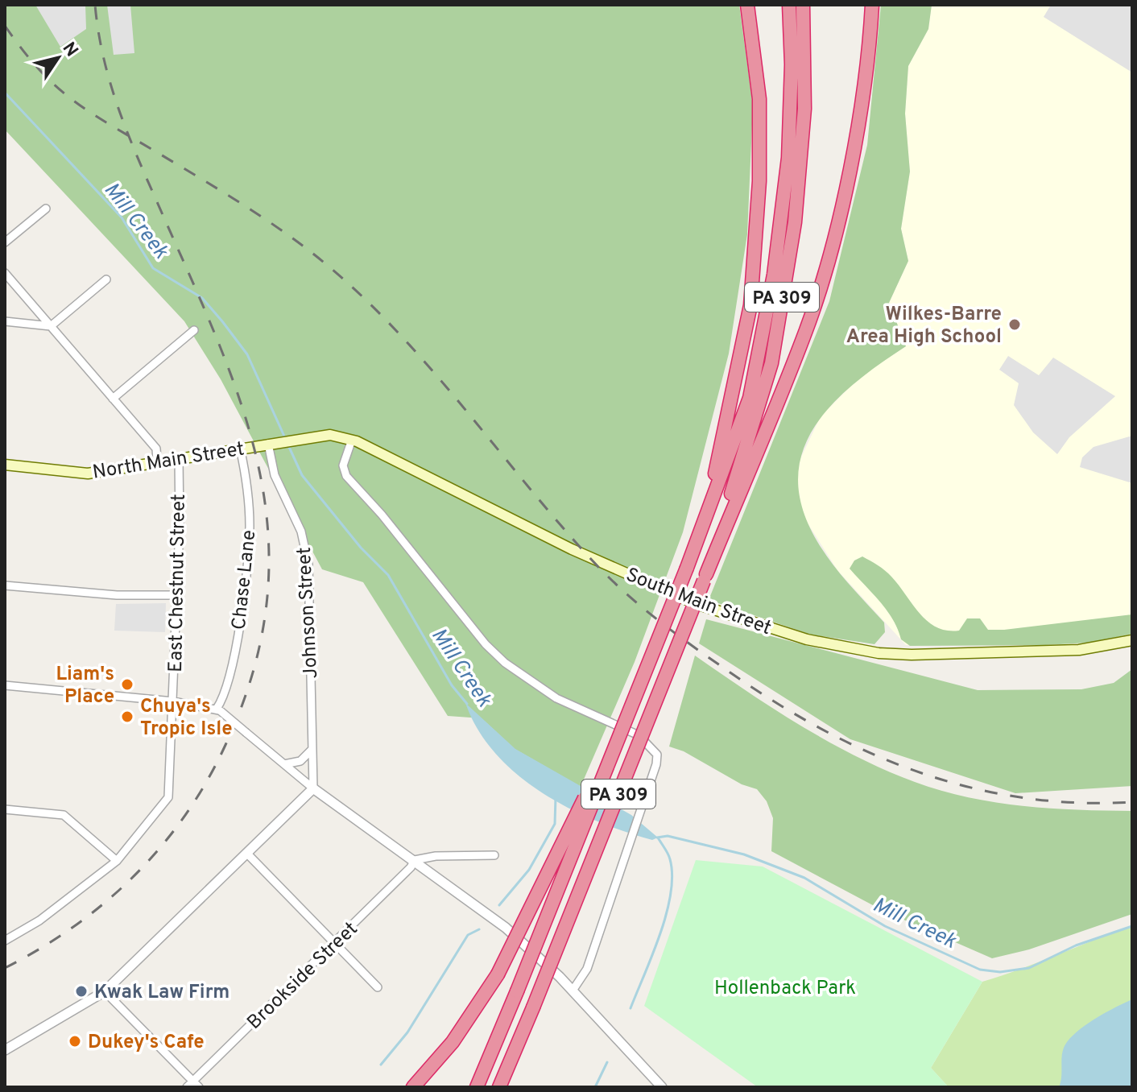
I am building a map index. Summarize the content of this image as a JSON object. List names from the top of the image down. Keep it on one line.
{"streets":{"highway":["PA 309"],"main road":["North Main Street","South Main Street"],"street":["Chase Lane","East Chestnut Street","Johnson Street","Brookside Street"]},"crossings":[["North Main Street","Chase Lane"],["North Main Street","East Chestnut Street"],["North Main Street","South Main Street"],["North Main Street","Johnson Street"]],"water":["Mill Creek"],"parks":["Hollenback Park"],"places":["Wilkes-Barre Area High School","Liam's Place","Chuya's Tropic Isle","Kwak Law Firm","Dukey's Cafe"],"north":"top right"}
